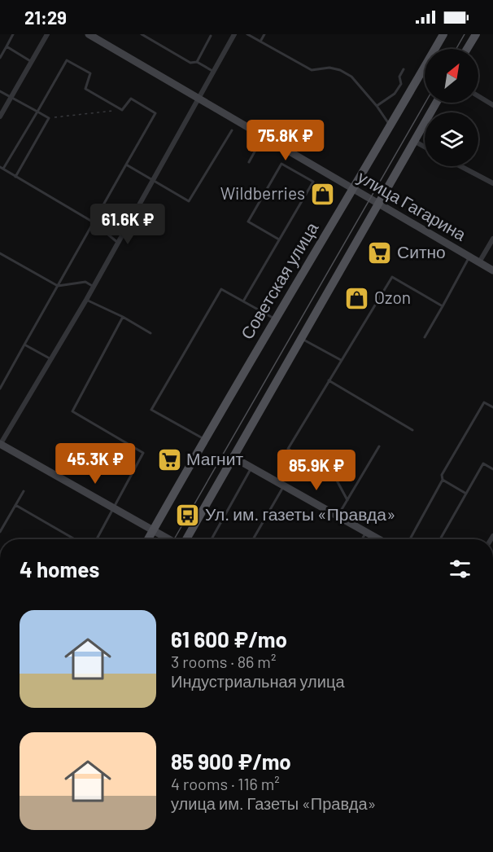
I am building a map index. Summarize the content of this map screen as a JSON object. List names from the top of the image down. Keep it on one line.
{"streets":{"main road":["улица Гагарина","Советская улица"]},"crossings":[["улица Гагарина","Советская улица"]],"places":{"shop":["Wildberries","Ozon"],"supermarket":["Ситно","Магнит"],"bus stop":["Ул. им. газеты «Правда»"]},"north":"top right","page":{"status":"21:29","price":["75.8K ₽","61.6K ₽","45.3K ₽","85.9K ₽"],"heading":"4 homes","list":[{"name":"61 600 ₽/mo","note":"3 rooms · 86 m² · Индустриальная улица"},{"name":"85 900 ₽/mo","note":"4 rooms · 116 m² · улица им. Газеты «Правда»"}]}}
